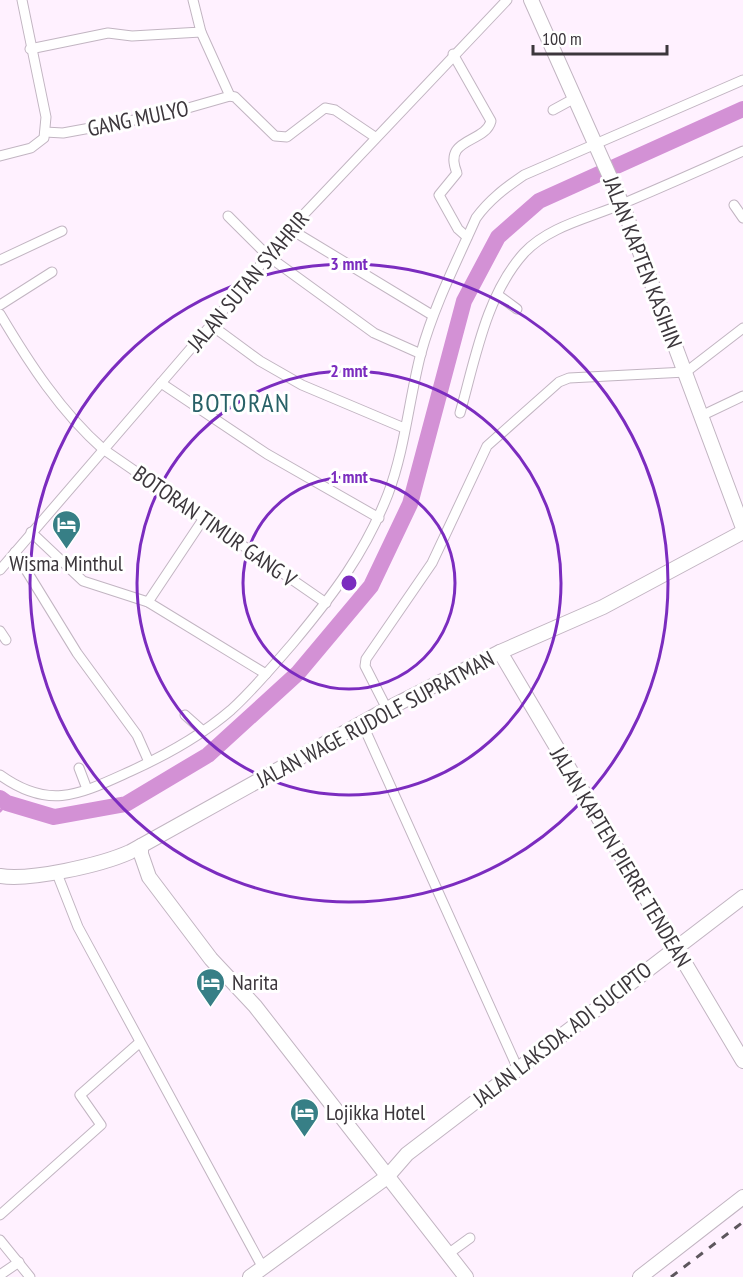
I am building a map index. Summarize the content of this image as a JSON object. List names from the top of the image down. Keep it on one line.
{"streets":{"street":["GANG MULYO","JALAN KAPTEN KASIHIN","JALAN SUTAN SYAHRIR","BOTORAN TIMUR GANG V","JALAN WAGE RUDOLF SUPRATMAN","JALAN KAPTEN PIERRE TENDEAN","JALAN LAKSDA. ADI SUCIPTO"]},"crossings":[["JALAN KAPTEN KASIHIN","JALAN WAGE RUDOLF SUPRATMAN"],["JALAN SUTAN SYAHRIR","BOTORAN TIMUR GANG V"],["JALAN WAGE RUDOLF SUPRATMAN","JALAN KAPTEN PIERRE TENDEAN"],["JALAN KAPTEN PIERRE TENDEAN","JALAN LAKSDA. ADI SUCIPTO"]],"districts":["BOTORAN"],"places":{"hotel":["Wisma Minthul","Narita","Lojikka Hotel"]},"scale_bar":"100 m","rings":["3 mnt","2 mnt","1 mnt"]}
